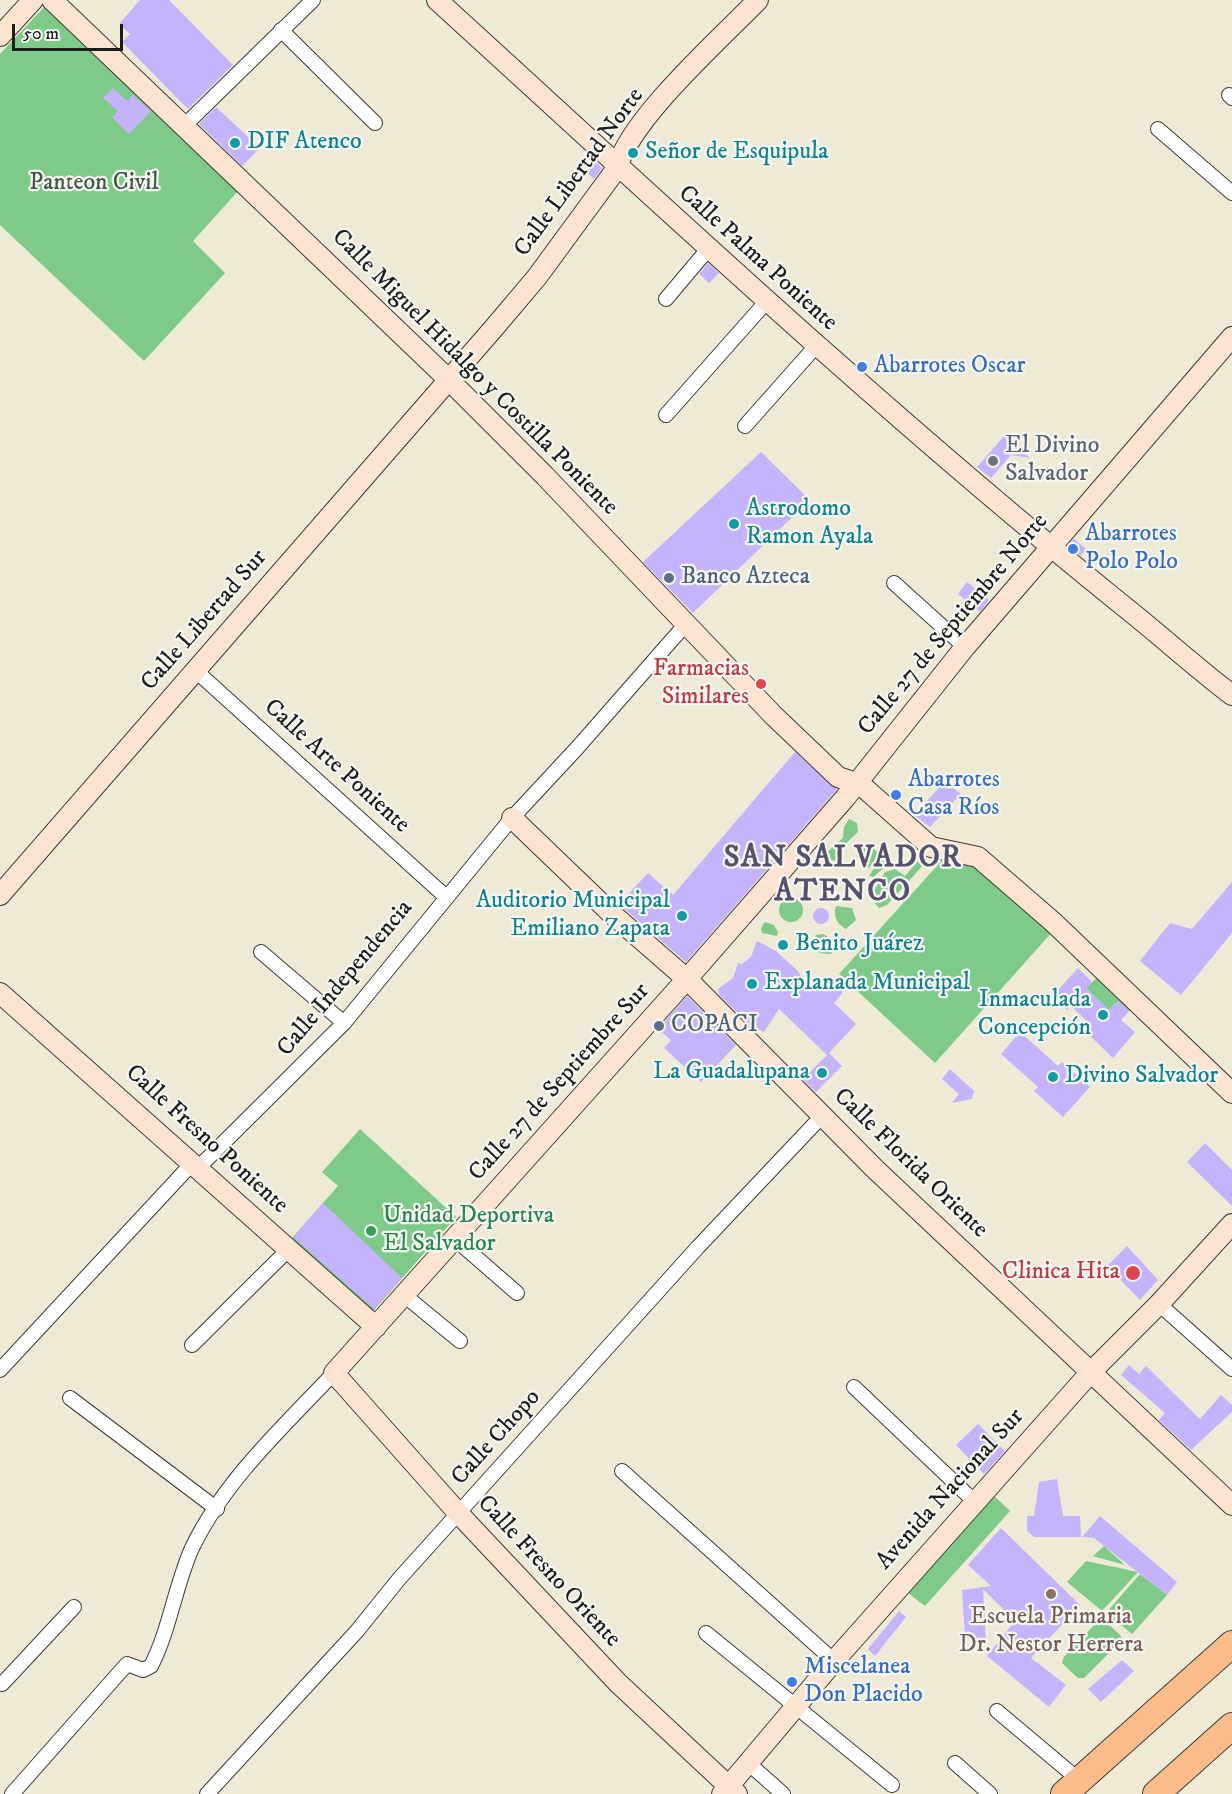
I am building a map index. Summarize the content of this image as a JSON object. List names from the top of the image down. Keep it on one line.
{"streets":{"street":["Calle Libertad Norte","Calle Palma Poniente","Calle Miguel Hidalgo y Costilla Poniente","Calle Libertad Sur","Calle 27 de Septiembre Norte","Calle Arte Poniente","Calle Independencia","Calle 27 de Septiembre Sur","Calle Fresno Poniente","Calle Florida Oriente","Calle Chopo","Avenida Nacional Sur","Calle Fresno Oriente"]},"crossings":[["Calle Libertad Norte","Calle Palma Poniente"],["Calle Libertad Norte","Calle Miguel Hidalgo y Costilla Poniente"],["Calle Libertad Norte","Calle Libertad Sur"],["Calle Palma Poniente","Calle 27 de Septiembre Norte"],["Calle Miguel Hidalgo y Costilla Poniente","Calle Libertad Sur"],["Calle Miguel Hidalgo y Costilla Poniente","Calle 27 de Septiembre Norte"],["Calle Miguel Hidalgo y Costilla Poniente","Calle Independencia"],["Calle Libertad Sur","Calle Arte Poniente"],["Calle 27 de Septiembre Norte","Calle 27 de Septiembre Sur"],["Calle 27 de Septiembre Norte","Calle Florida Oriente"],["Calle Arte Poniente","Calle Independencia"],["Calle Independencia","Calle Fresno Poniente"],["Calle Independencia","Calle Florida Oriente"],["Calle 27 de Septiembre Sur","Calle Fresno Poniente"],["Calle 27 de Septiembre Sur","Calle Florida Oriente"],["Calle 27 de Septiembre Sur","Calle Fresno Oriente"],["Calle Florida Oriente","Calle Chopo"],["Calle Florida Oriente","Avenida Nacional Sur"],["Calle Chopo","Calle Fresno Oriente"],["Avenida Nacional Sur","Calle Fresno Oriente"]],"districts":["SAN SALVADOR ATENCO"],"parks":["Panteon Civil"],"places":["DIF Atenco","Señor de Esquipula","Abarrotes Oscar","El Divino Salvador","Astrodomo Ramon Ayala","Abarrotes Polo Polo","Banco Azteca","Farmacias Similares","Abarrotes Casa Ríos","Auditorio Municipal Emiliano Zapata","Benito Juárez","Explanada Municipal","Inmaculada Concepción","COPACI","La Guadalupana","Divino Salvador","Unidad Deportiva El Salvador","Clinica Hita","Escuela Primaria Dr. Nestor Herrera","Miscelanea Don Placido"],"scale_bar":"50 m"}
